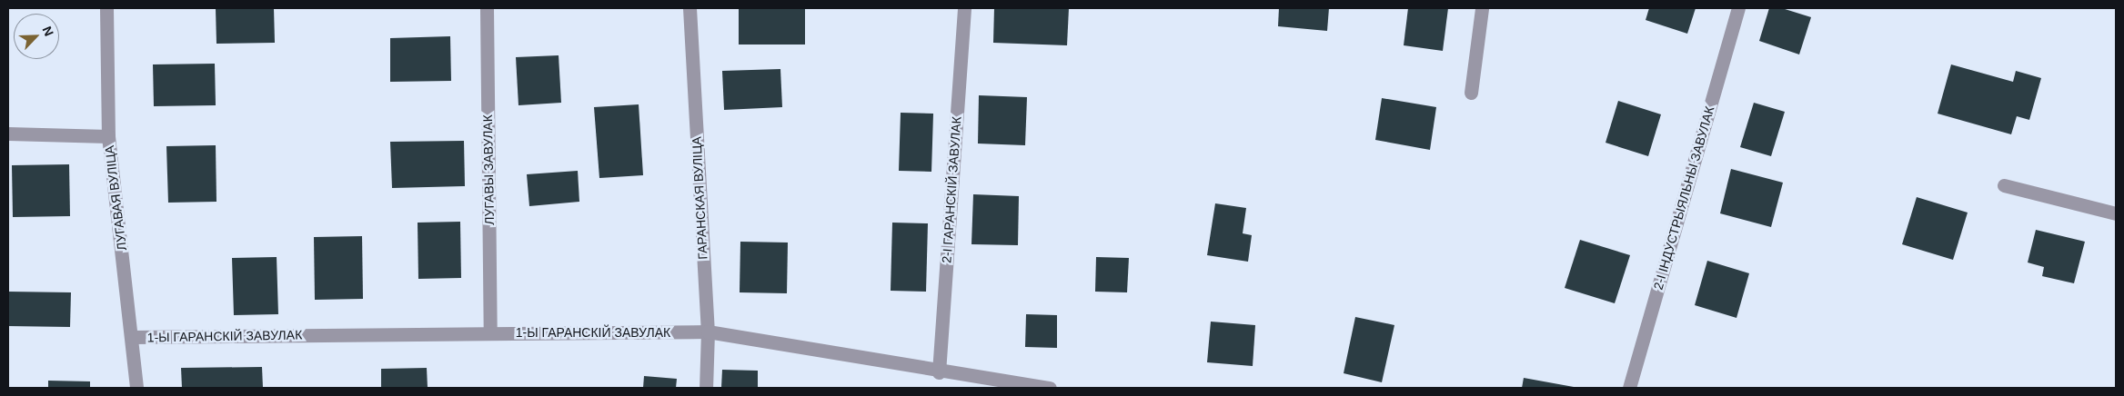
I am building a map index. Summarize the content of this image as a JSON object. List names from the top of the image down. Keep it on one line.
{"streets":{"street":["ЛУГАВЫ ЗАВУЛАК","2-І ГАРАНСКІЙ ЗАВУЛАК","ЛУГАВАЯ ВУЛІЦА","ГАРАНСКАЯ ВУЛІЦА","2-І ІНДУСТРЫЯЛЬНЫ ЗАВУЛАК","1-Ы ГАРАНСКІЙ ЗАВУЛАК"]},"crossings":[["ЛУГАВЫ ЗАВУЛАК","1-Ы ГАРАНСКІЙ ЗАВУЛАК"],["2-І ГАРАНСКІЙ ЗАВУЛАК","1-Ы ГАРАНСКІЙ ЗАВУЛАК"],["ЛУГАВАЯ ВУЛІЦА","1-Ы ГАРАНСКІЙ ЗАВУЛАК"],["ГАРАНСКАЯ ВУЛІЦА","1-Ы ГАРАНСКІЙ ЗАВУЛАК"]],"north":"top right"}
